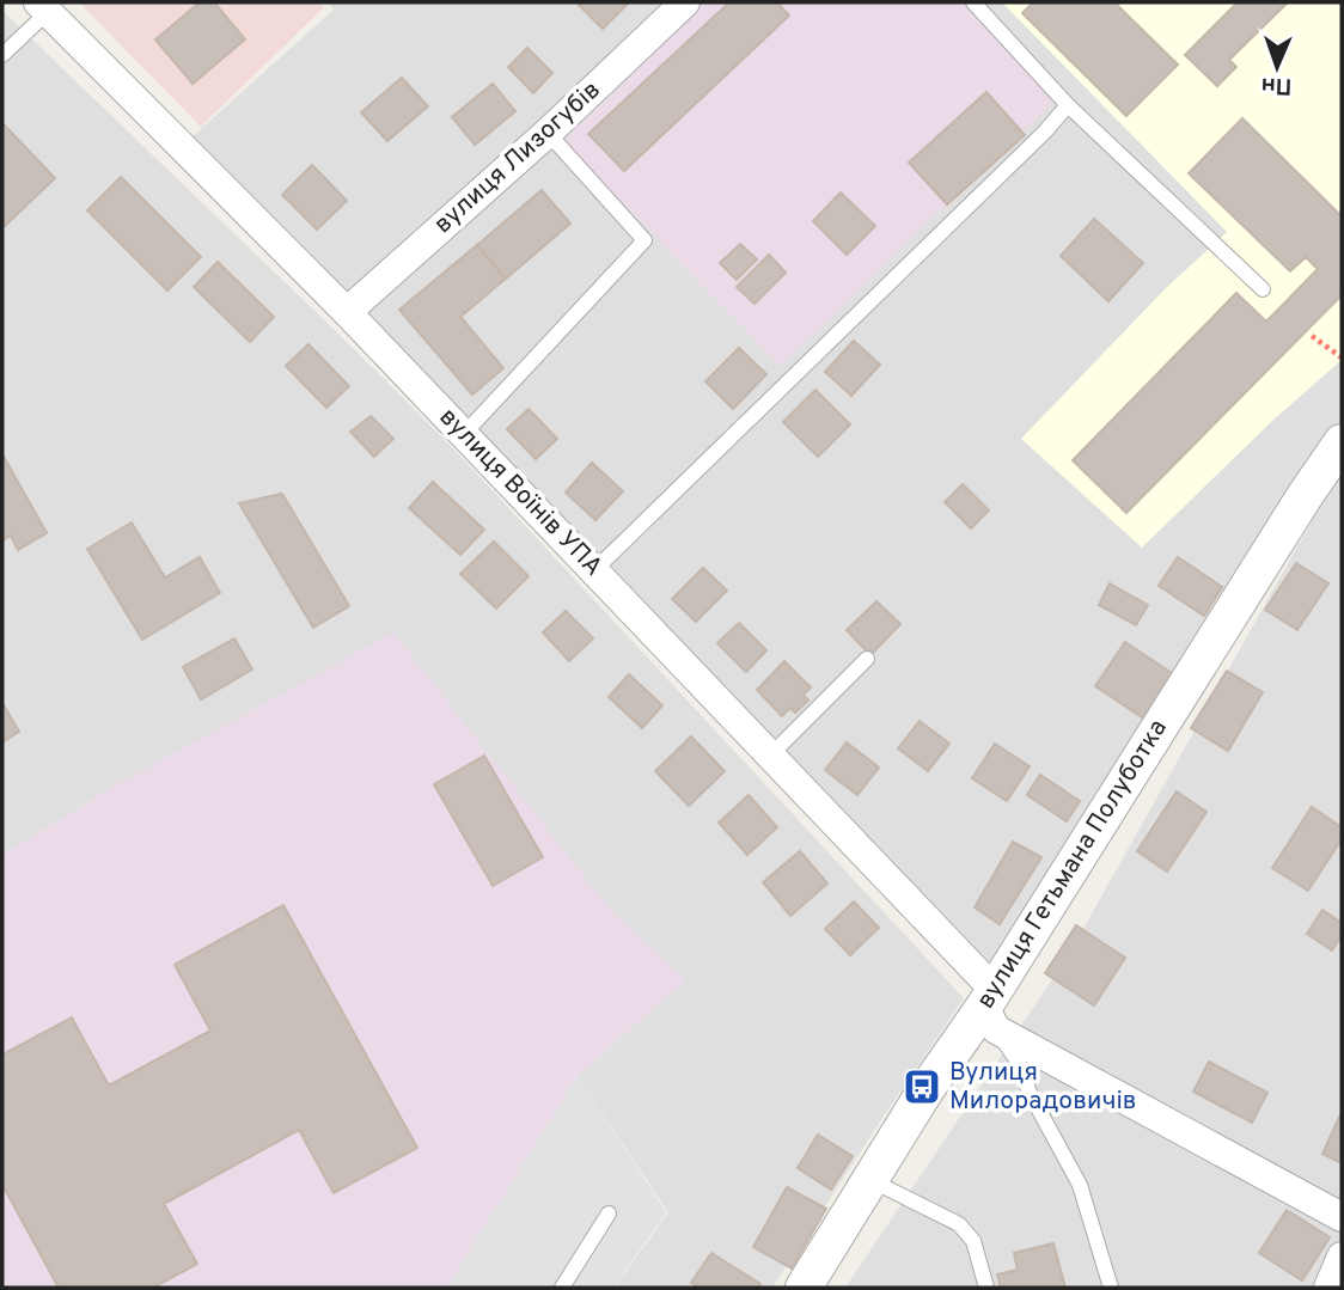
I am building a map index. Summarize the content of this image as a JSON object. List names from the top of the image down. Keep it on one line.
{"streets":{"street":["вулиця Лизогубів","вулиця Воїнів УПА","вулиця Гетьмана Полуботка"]},"crossings":[["вулиця Лизогубів","вулиця Воїнів УПА"],["вулиця Воїнів УПА","вулиця Гетьмана Полуботка"]],"places":{"bus stop":["Вулиця Милорадовичів"]},"north":"bottom"}
